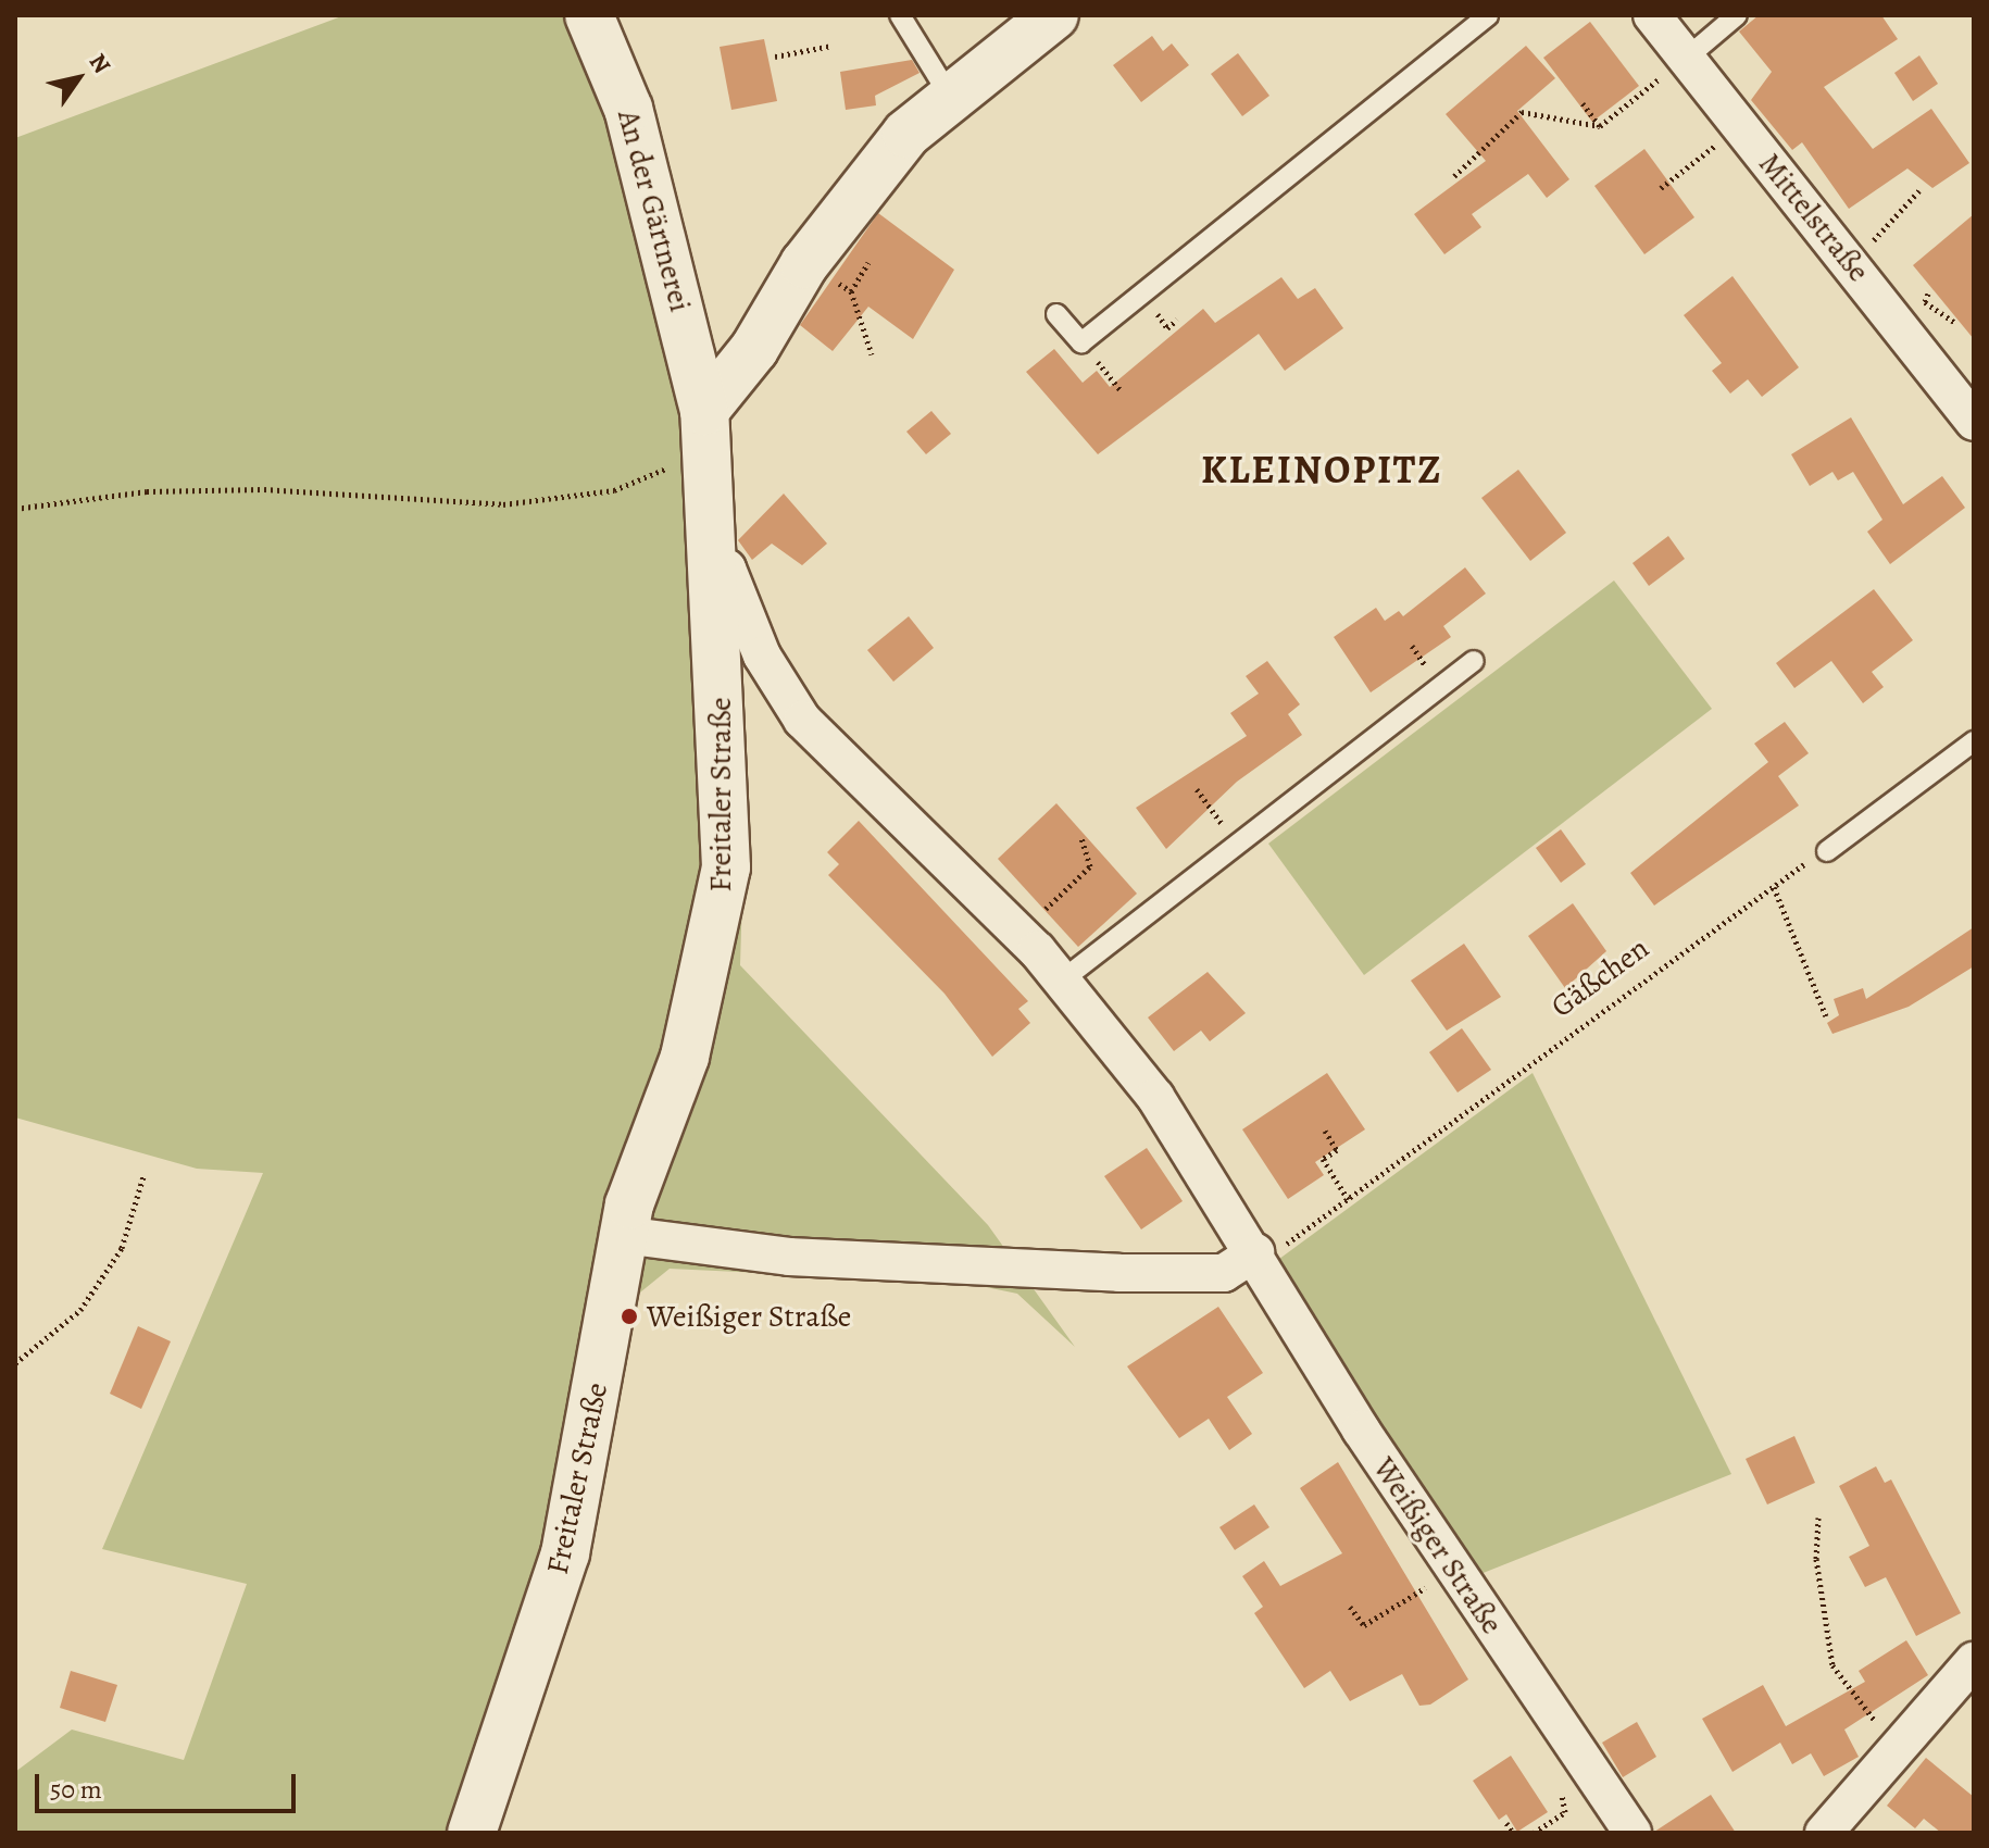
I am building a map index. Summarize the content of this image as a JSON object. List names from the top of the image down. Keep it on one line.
{"streets":{"street":["An der Gärtnerei","Mittelstraße","Freitaler Straße","Weißiger Straße"],"path":["Gäßchen"]},"crossings":[["An der Gärtnerei","Freitaler Straße"],["Freitaler Straße","Weißiger Straße"],["Gäßchen","Weißiger Straße"]],"districts":["KLEINOPITZ"],"places":["Weißiger Straße"],"scale_bar":"50 m","north":"top right"}
